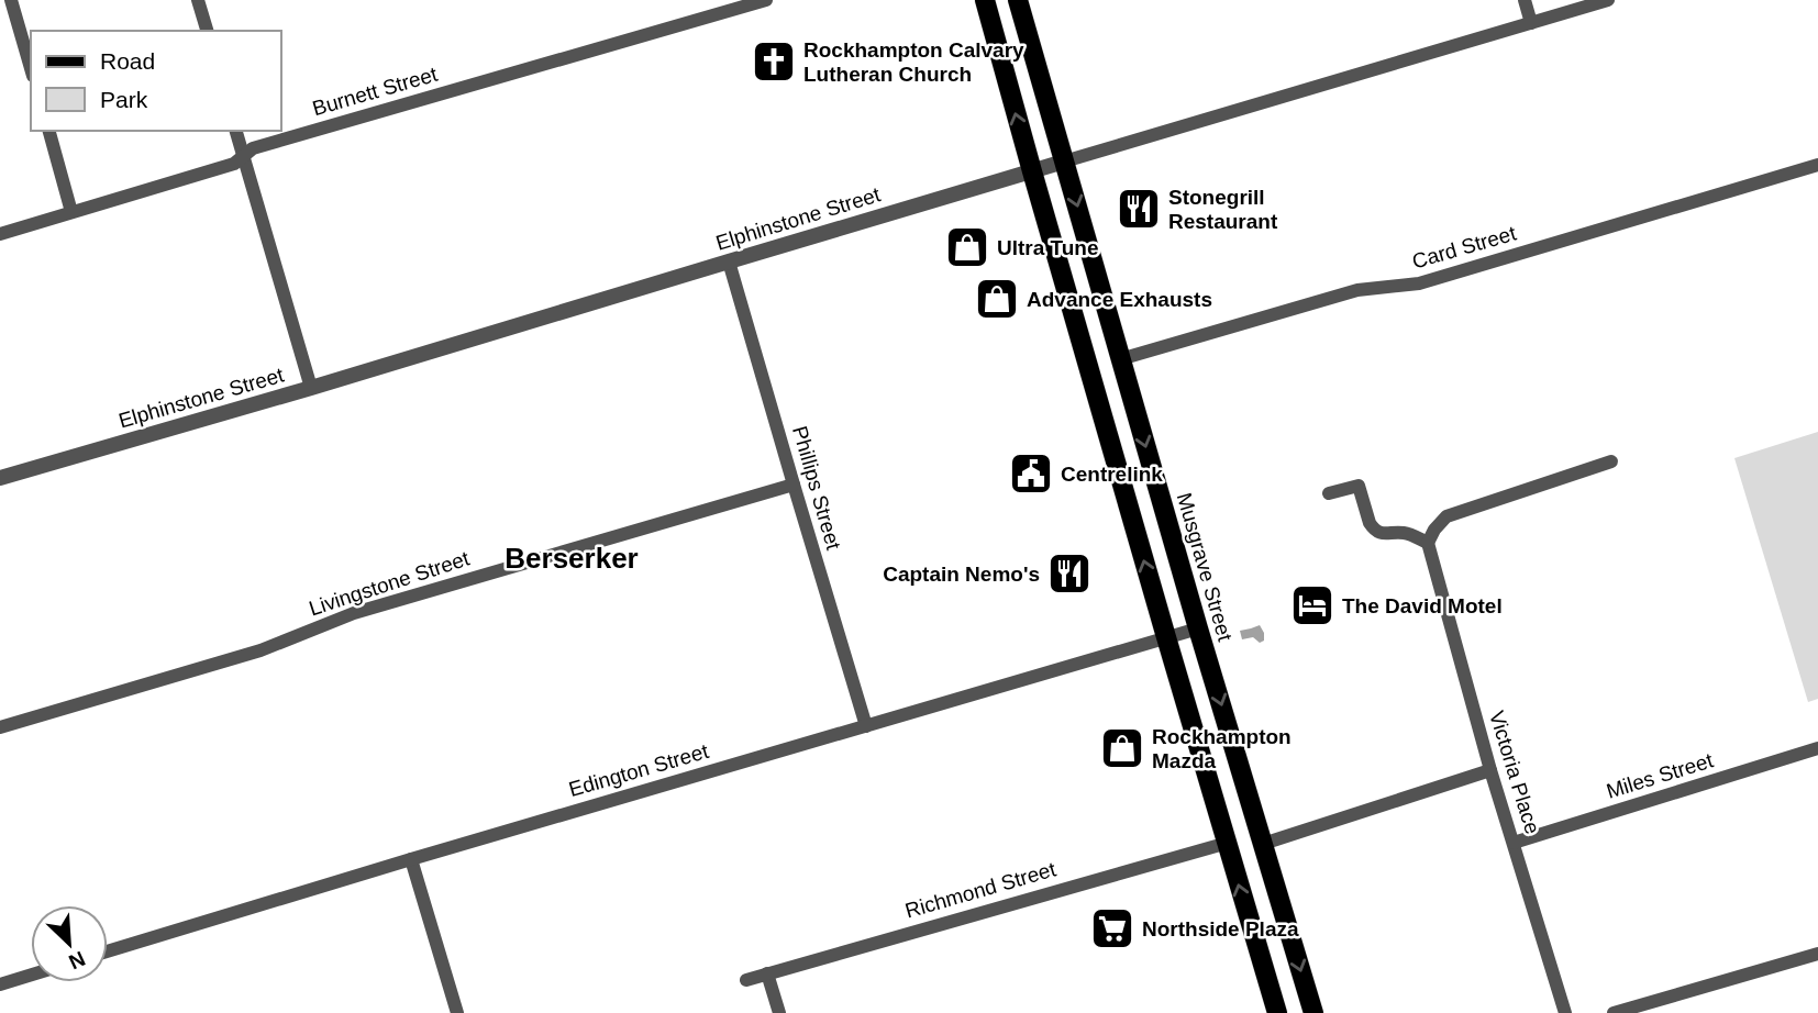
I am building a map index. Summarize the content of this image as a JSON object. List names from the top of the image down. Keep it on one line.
{"streets":{"main road":["Musgrave Street"],"street":["Burnett Street","Elphinstone Street","Card Street","Phillips Street","Livingstone Street","Edington Street","Victoria Place","Miles Street","Richmond Street"]},"crossings":[["Elphinstone Street","Phillips Street"],["Elphinstone Street","Musgrave Street"],["Card Street","Musgrave Street"],["Phillips Street","Livingstone Street"],["Phillips Street","Edington Street"],["Musgrave Street","Edington Street"],["Victoria Place","Miles Street"]],"districts":["Berserker"],"places":{"church":["Rockhampton Calvary Lutheran Church"],"restaurant":["Stonegrill Restaurant","Captain Nemo's"],"shop":["Ultra Tune","Advance Exhausts","Rockhampton Mazda"],"public building":["Centrelink"],"hotel":["The David Motel"],"supermarket":["Northside Plaza"]},"legend":["Road","Park"],"north":"bottom right"}
